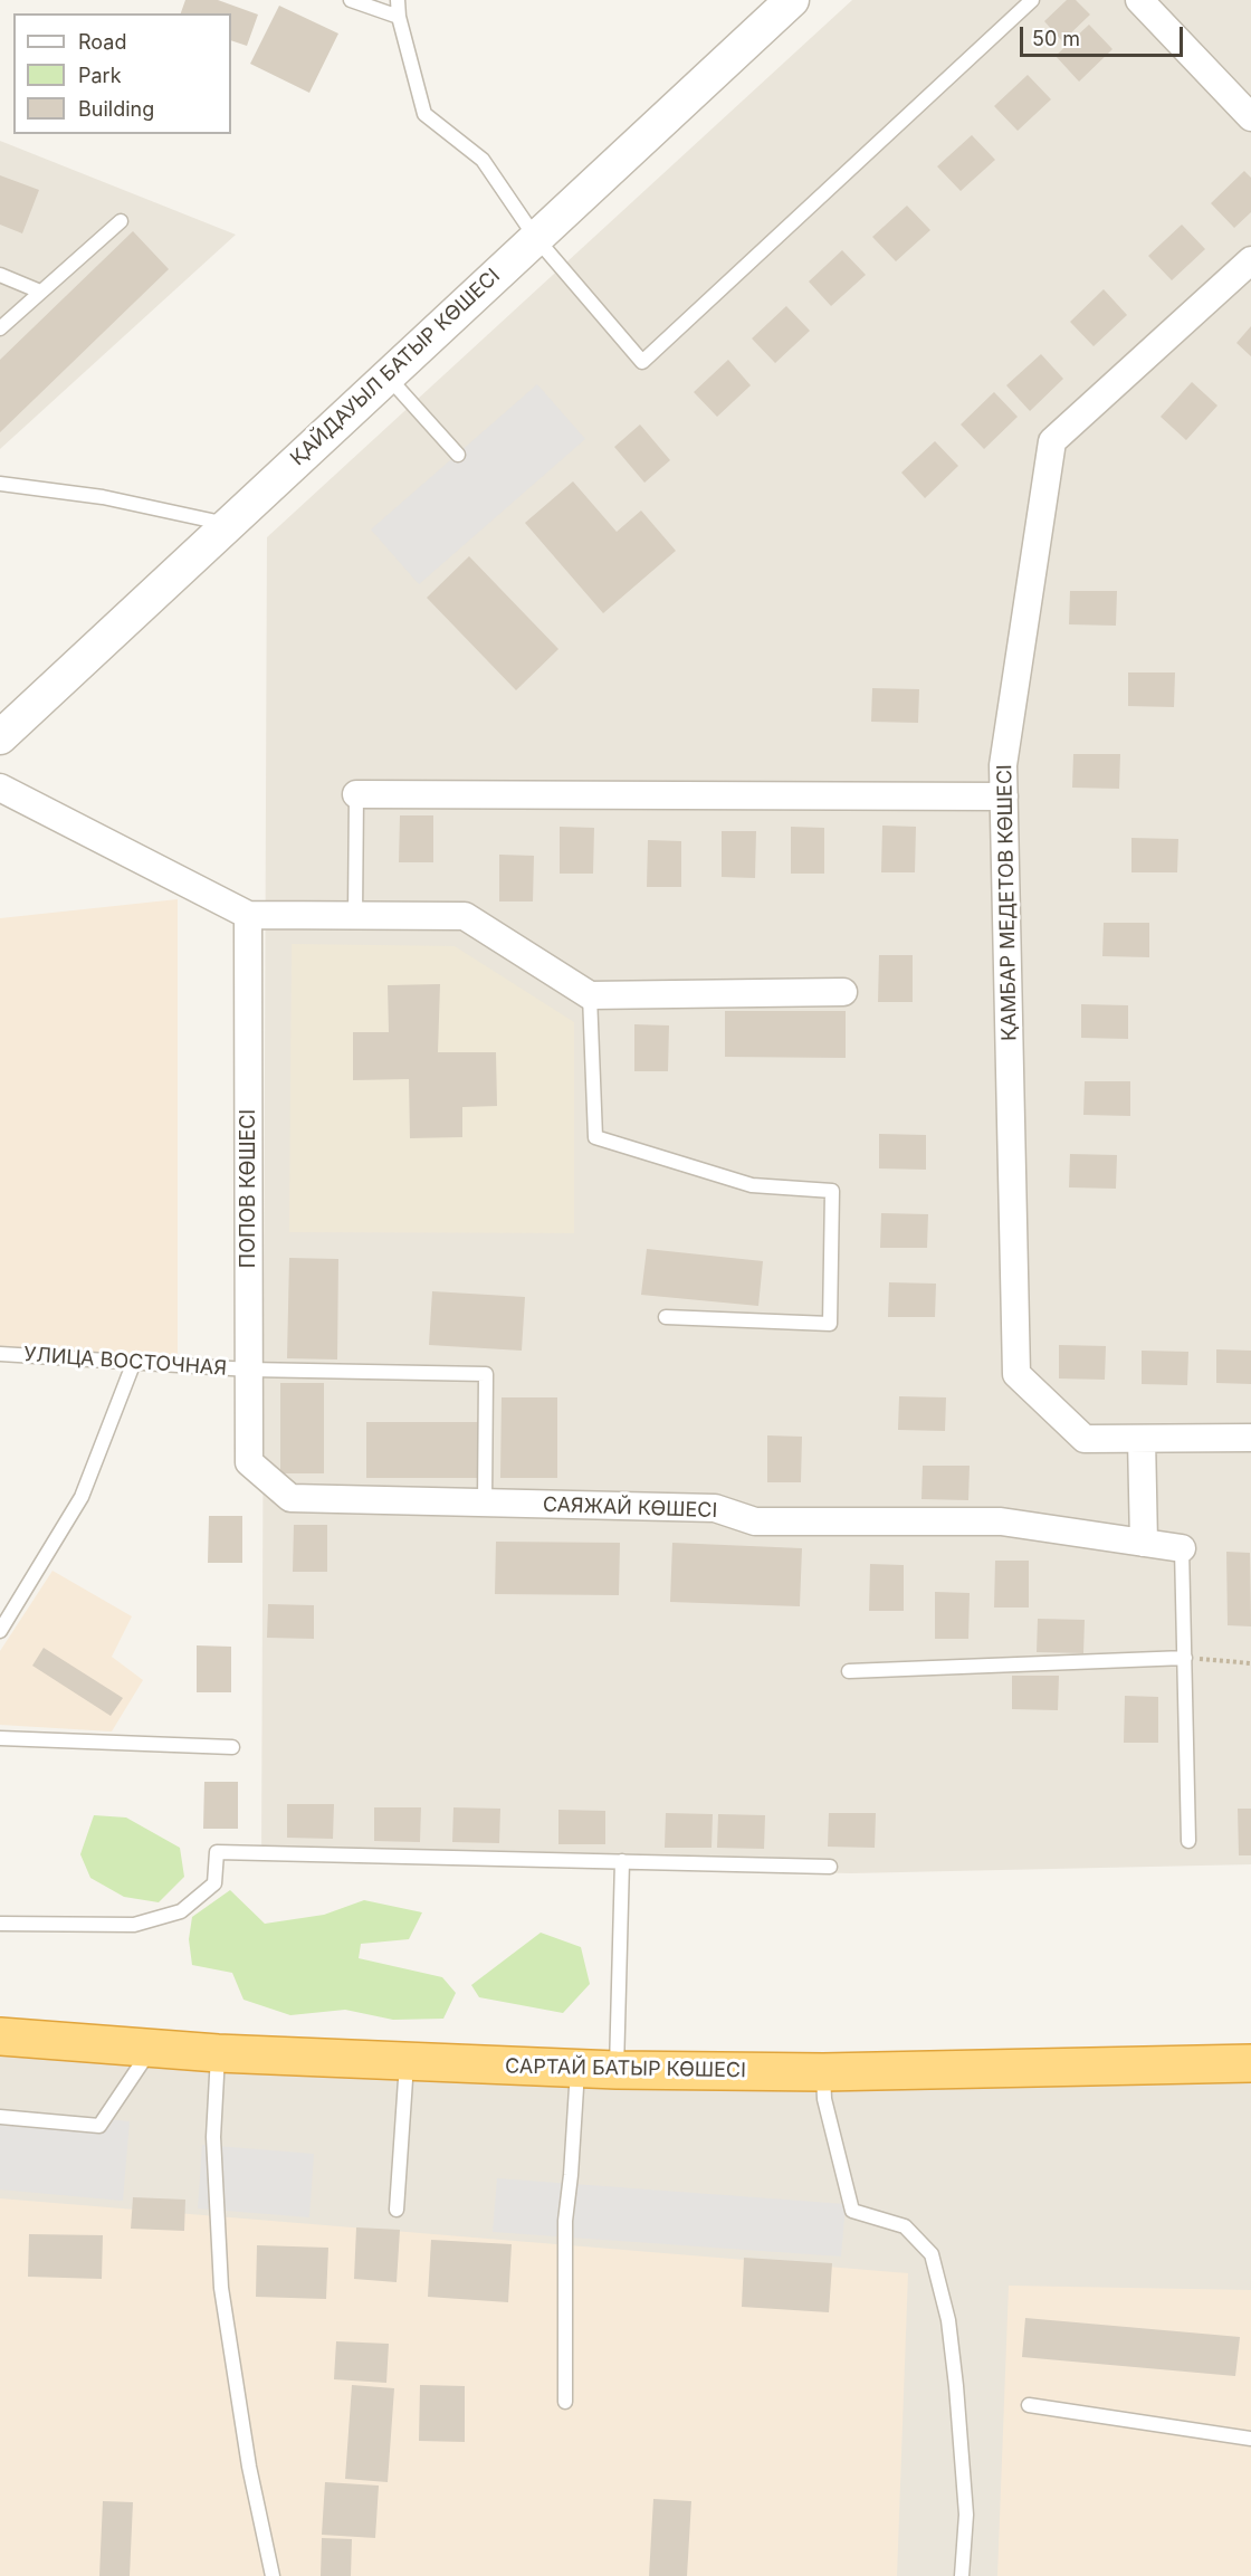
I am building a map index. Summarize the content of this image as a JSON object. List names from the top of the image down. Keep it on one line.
{"streets":{"highway":["САРТАЙ БАТЫР КӨШЕСІ"],"street":["ҚАЙДАУЫЛ БАТЫР КӨШЕСІ","ҚАМБАР МЕДЕТОВ КӨШЕСІ","ПОПОВ КӨШЕСІ","САЯЖАЙ КӨШЕСІ"],"lane":["УЛИЦА ВОСТОЧНАЯ"]},"crossings":[["ПОПОВ КӨШЕСІ","УЛИЦА ВОСТОЧНАЯ"],["ПОПОВ КӨШЕСІ","САЯЖАЙ КӨШЕСІ"],["УЛИЦА ВОСТОЧНАЯ","САЯЖАЙ КӨШЕСІ"]],"legend":["Road","Park","Building"],"scale_bar":"50 m"}
